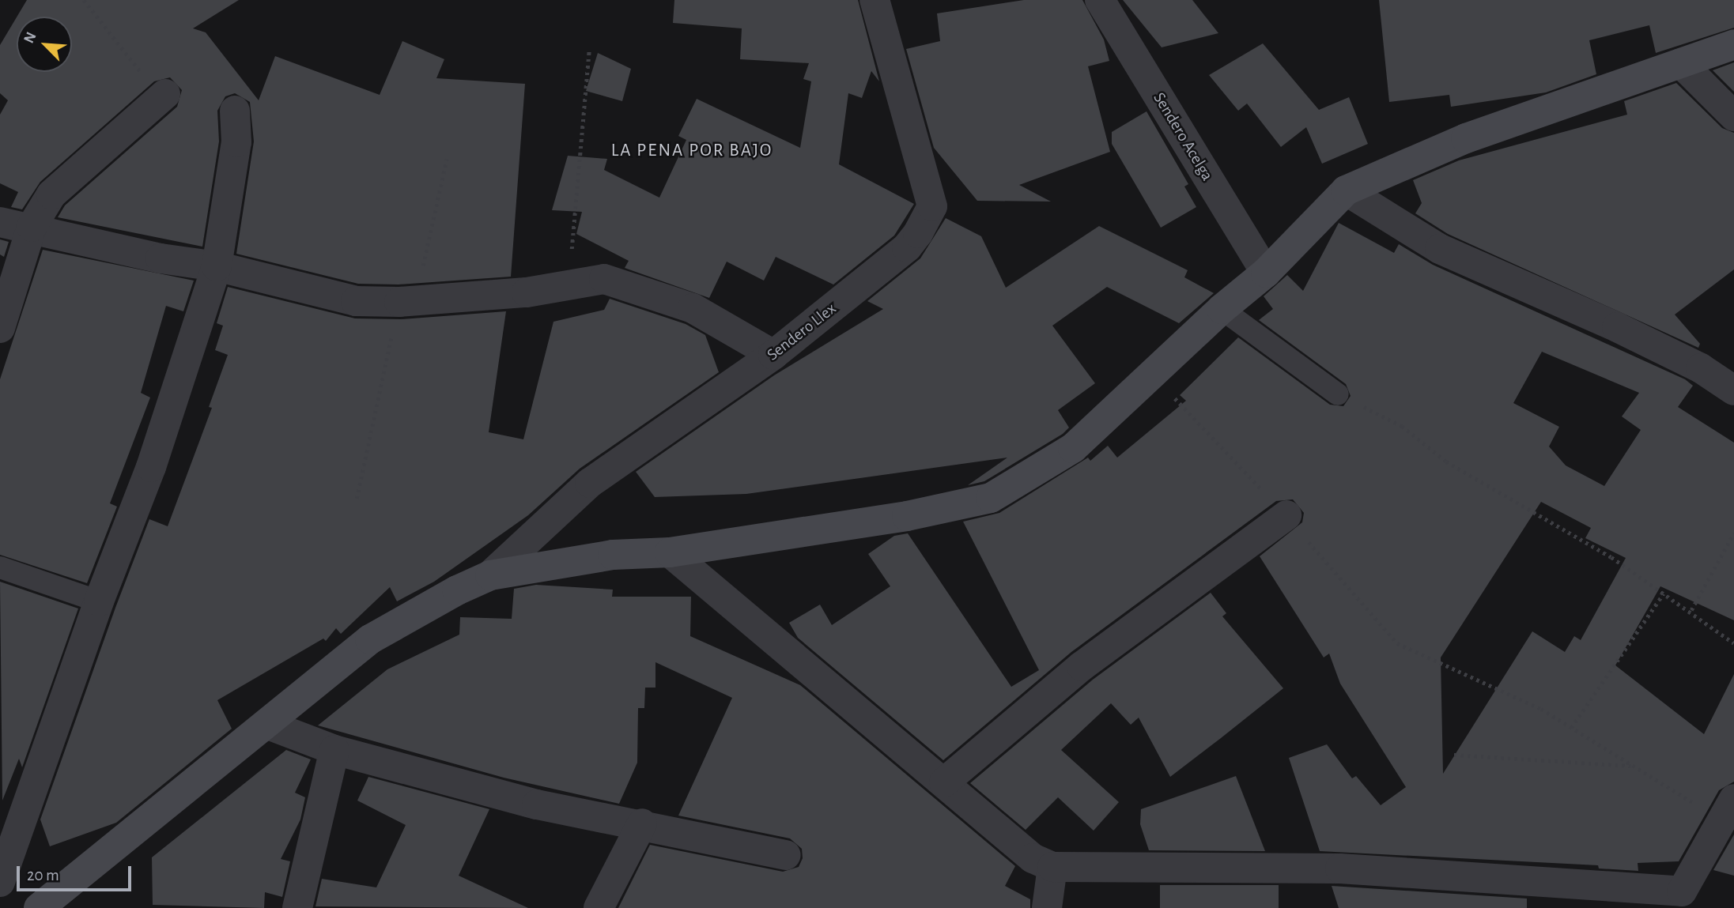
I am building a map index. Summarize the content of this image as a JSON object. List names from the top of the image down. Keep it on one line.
{"streets":{"street":["Sendero Acelga","Sendero Llex"]},"districts":["LA PENA POR BAJO"],"scale_bar":"20 m","north":"top left"}
